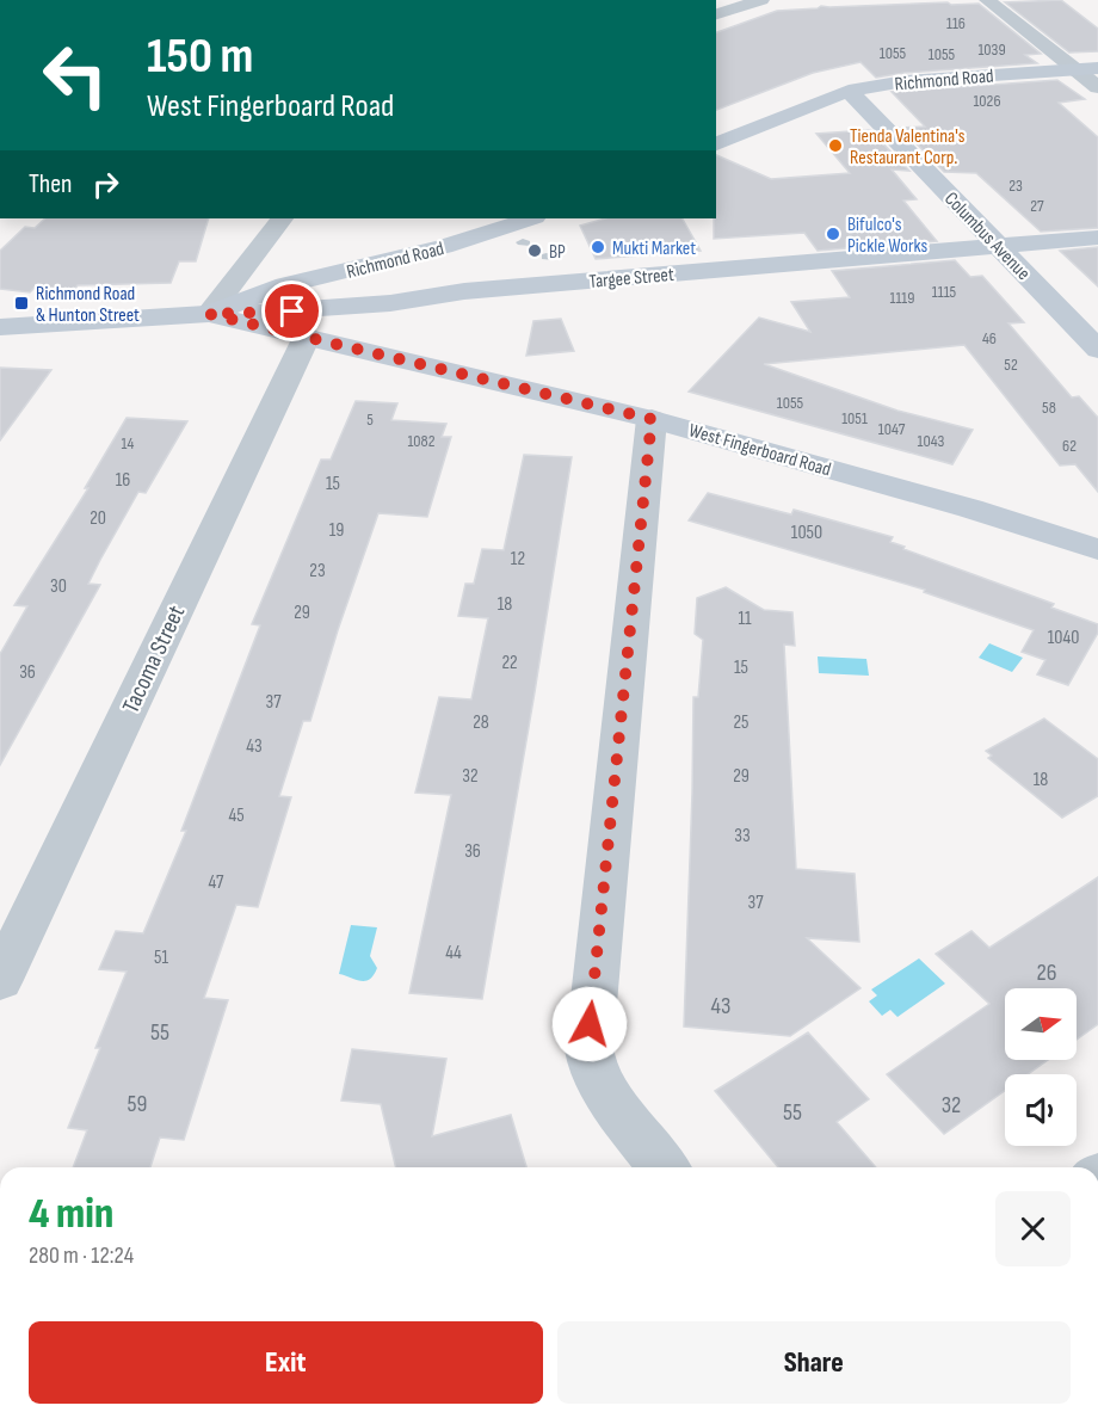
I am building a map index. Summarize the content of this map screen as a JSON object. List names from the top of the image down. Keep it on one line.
{"streets":{"main road":["Richmond Road","Columbus Avenue","Targee Street","West Fingerboard Road"],"street":["Tacoma Street"]},"crossings":[["Richmond Road","Columbus Avenue"],["Richmond Road","Targee Street"],["Richmond Road","West Fingerboard Road"],["Columbus Avenue","Targee Street"],["Targee Street","West Fingerboard Road"],["West Fingerboard Road","Tacoma Street"]],"places":{"other":["Tienda Valentina's Restaurant Corp.","Bifulco's Pickle Works","Mukti Market","BP"],"transit":["Richmond Road & Hunton Street"]},"house_numbers":["116","1039","1055","1055","1026","23","27","1115","1119","46","52","1055","58","1051","5","1047","1082","1043","14","62","16","15","20","19","1050","12","23","30","18","29","11","1040","22","15","36","37","28","25","43","32","29","18","45","33","36","47","37","44","51","26","43","55","59","32","55"],"north":"right","page":{"turn":["150 m","West Fingerboard Road"],"then":"Then","heading":["4 min","280 m · 12:24"],"buttons":["Exit","Share"]}}
